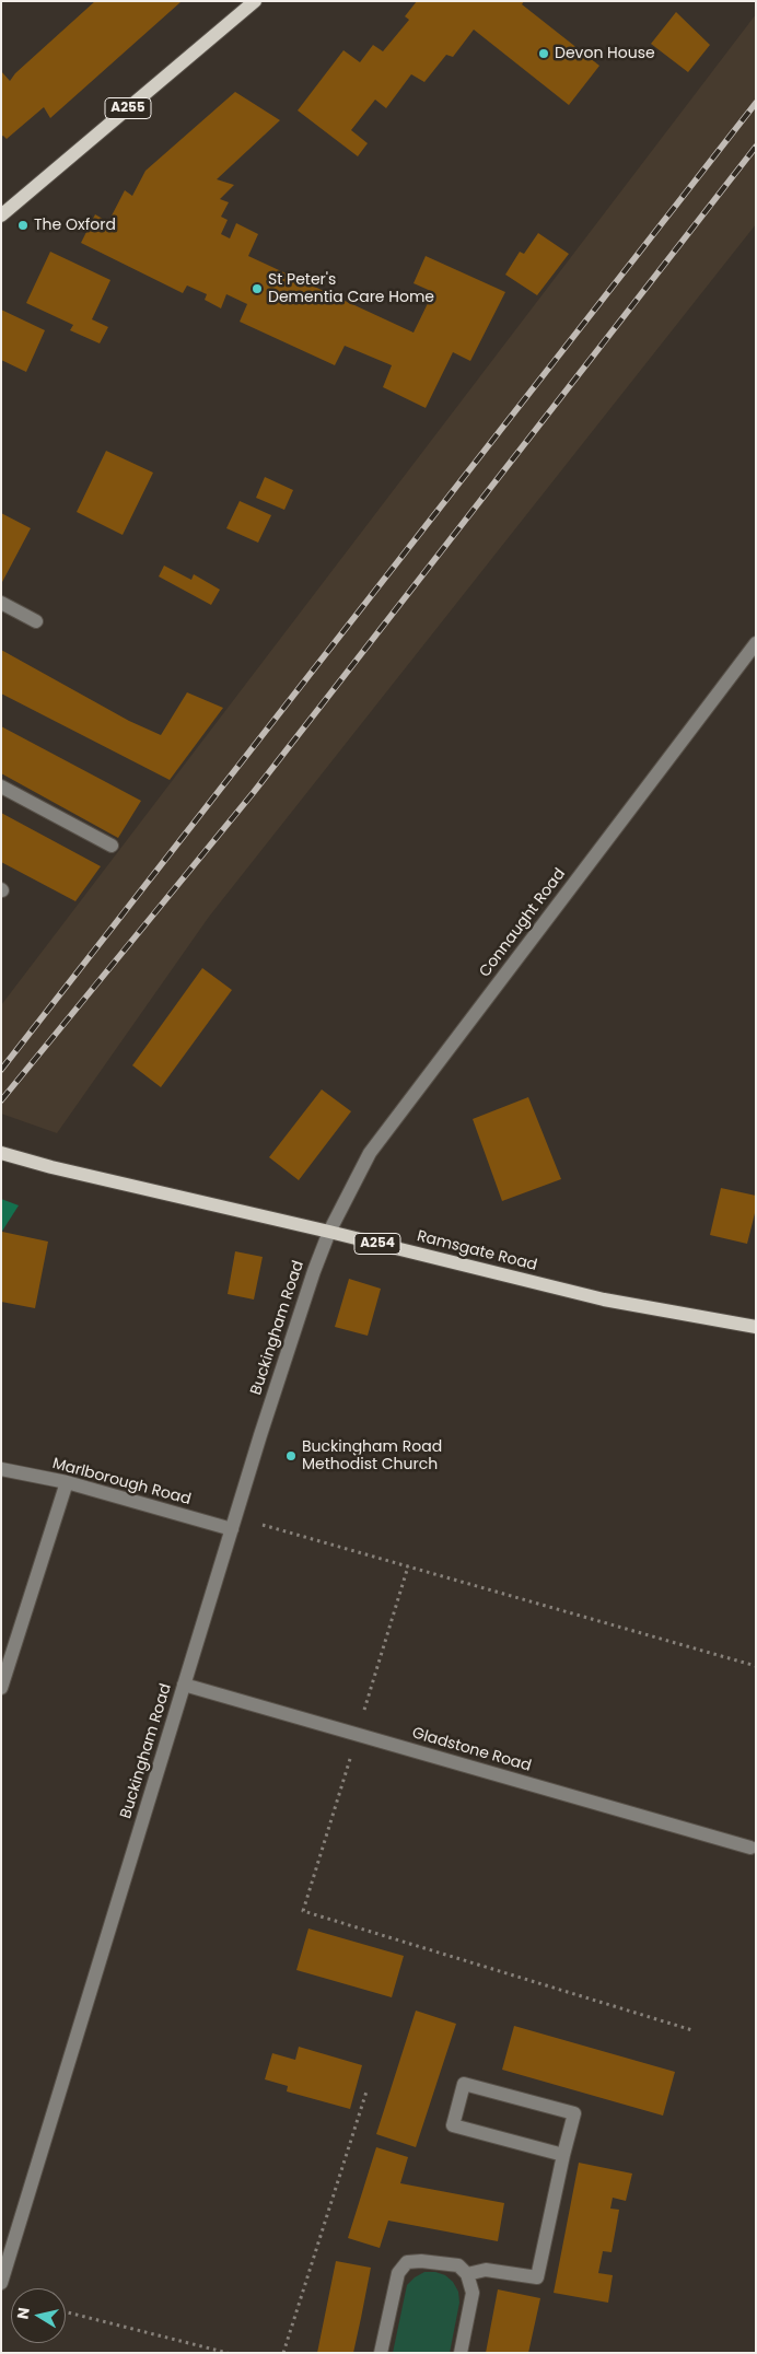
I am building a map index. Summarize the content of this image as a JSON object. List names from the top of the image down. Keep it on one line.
{"streets":{"main road":["A255","A254","Ramsgate Road"],"street":["Connaught Road","Buckingham Road","Marlborough Road","Gladstone Road"]},"crossings":[["Connaught Road","Ramsgate Road"],["Connaught Road","Buckingham Road"],["Ramsgate Road","Buckingham Road"],["Buckingham Road","Marlborough Road"],["Buckingham Road","Gladstone Road"]],"places":["Devon House","The Oxford","St Peter's Dementia Care Home","Buckingham Road Methodist Church"],"north":"left"}
